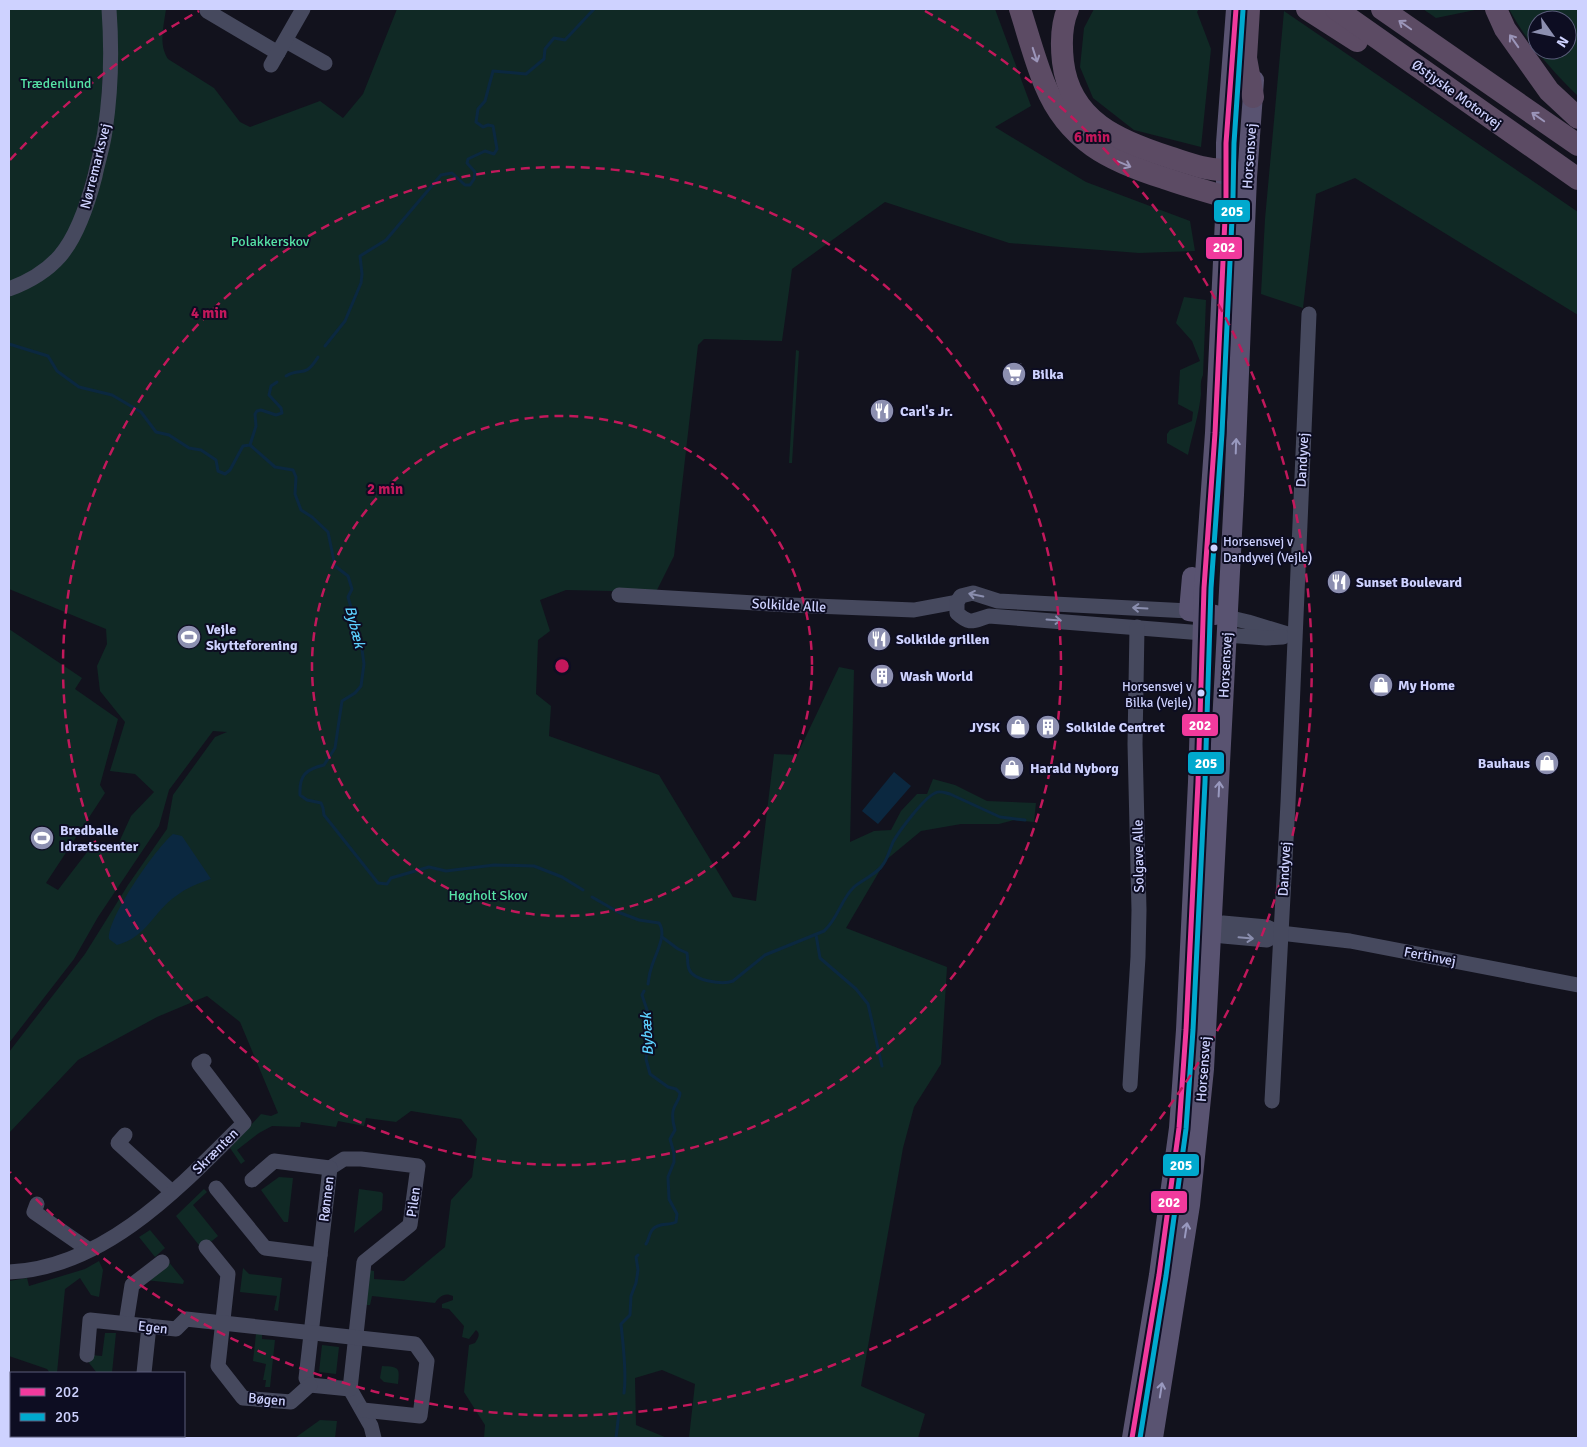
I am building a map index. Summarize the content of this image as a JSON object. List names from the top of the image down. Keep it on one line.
{"streets":{"highway":["Østjyske Motorvej"],"main road":["Horsensvej"],"street":["Nørremarksvej","Dandyvej","Solkilde Alle","Solgave Alle","Fertinvej","Skrænten","Rønnen","Pilen","Egen","Bøgen"]},"crossings":[["Horsensvej","Solkilde Alle"],["Horsensvej","Fertinvej"],["Dandyvej","Fertinvej"],["Solkilde Alle","Solgave Alle"],["Rønnen","Pilen"],["Rønnen","Egen"],["Pilen","Egen"],["Egen","Bøgen"]],"water":["Bybæk"],"parks":["Trædenlund","Polakkerskov","Høgholt Skov"],"places":{"supermarket":["Bilka"],"restaurant":["Carl's Jr.","Sunset Boulevard","Solkilde grillen"],"other":["Horsensvej v Dandyvej (Vejle)","Horsensvej v Bilka (Vejle)"],"sports":["Vejle Skytteforening","Bredballe Idrætscenter"],"building":["Wash World","Solkilde Centret"],"shop":["My Home","JYSK","Bauhaus","Harald Nyborg"]},"lines":["transit line 202","transit line 205"],"legend":["202","205"],"north":"bottom right","rings":["6 min","4 min","2 min"]}
